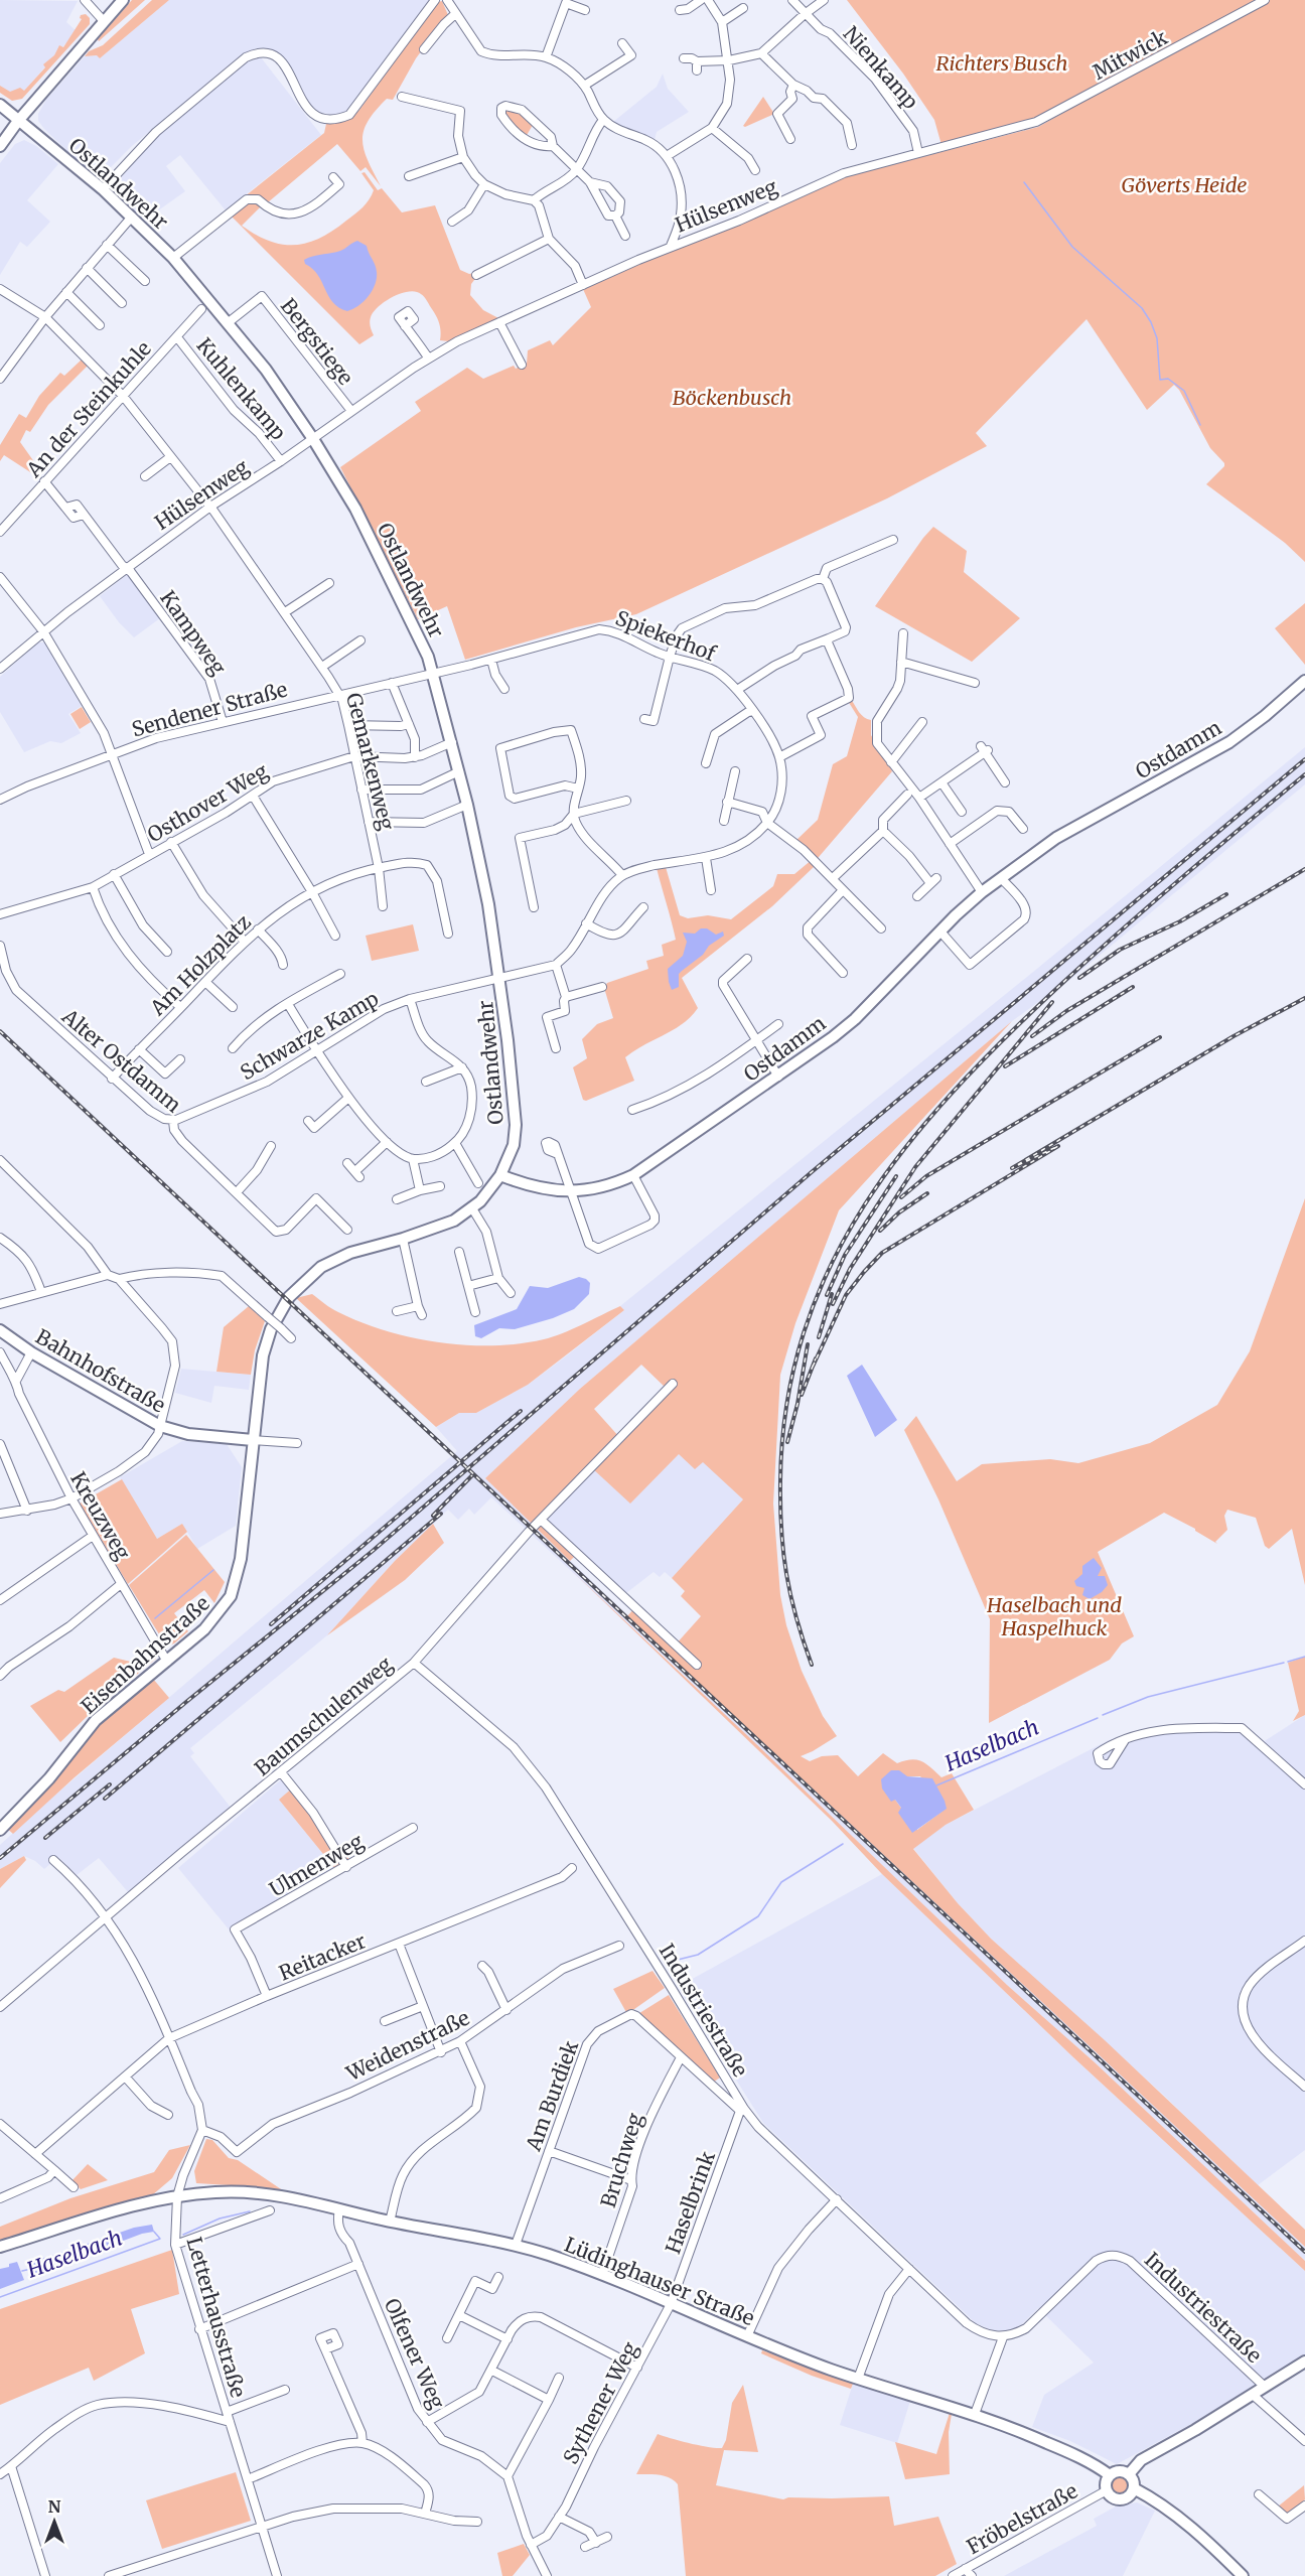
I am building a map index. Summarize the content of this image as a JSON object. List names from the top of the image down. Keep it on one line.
{"streets":{"street":["Mitwick","Nienkamp","Ostlandwehr","Hülsenweg","Bergstiege","Kuhlenkamp","An der Steinkuhle","Kampweg","Spiekerhof","Sendener Straße","Ostdamm","Gemarkenweg","Osthover Weg","Am Holzplatz","Schwarze Kamp","Alter Ostdamm","Bahnhofstraße","Kreuzweg","Eisenbahnstraße","Baumschulenweg","Ulmenweg","Reitacker","Industriestraße","Weidenstraße","Am Burdiek","Bruchweg","Haselbrink","Lüdinghauser Straße","Letterhausstraße","Olfener Weg","Sythener Weg","Fröbelstraße"]},"crossings":[["Mitwick","Hülsenweg"],["Nienkamp","Hülsenweg"],["Ostlandwehr","Hülsenweg"],["Ostlandwehr","Bergstiege"],["Ostlandwehr","Spiekerhof"],["Ostlandwehr","Sendener Straße"],["Ostlandwehr","Ostdamm"],["Ostlandwehr","Schwarze Kamp"],["Hülsenweg","Bergstiege"],["Hülsenweg","Kuhlenkamp"],["Hülsenweg","Kampweg"],["Hülsenweg","Gemarkenweg"],["Kuhlenkamp","An der Steinkuhle"],["An der Steinkuhle","Kampweg"],["An der Steinkuhle","Gemarkenweg"],["Kampweg","Sendener Straße"],["Spiekerhof","Sendener Straße"],["Sendener Straße","Gemarkenweg"],["Gemarkenweg","Osthover Weg"],["Gemarkenweg","Am Holzplatz"],["Am Holzplatz","Alter Ostdamm"],["Schwarze Kamp","Alter Ostdamm"],["Bahnhofstraße","Eisenbahnstraße"],["Kreuzweg","Eisenbahnstraße"],["Baumschulenweg","Industriestraße"],["Ulmenweg","Reitacker"],["Am Burdiek","Bruchweg"],["Am Burdiek","Haselbrink"],["Am Burdiek","Lüdinghauser Straße"],["Bruchweg","Lüdinghauser Straße"],["Haselbrink","Lüdinghauser Straße"],["Haselbrink","Sythener Weg"],["Lüdinghauser Straße","Letterhausstraße"],["Lüdinghauser Straße","Olfener Weg"],["Lüdinghauser Straße","Sythener Weg"],["Lüdinghauser Straße","Fröbelstraße"]],"water":["Haselbach"],"parks":["Richters Busch","Göverts Heide","Böckenbusch","Haselbach und Haspelhuck"],"north":"top"}
